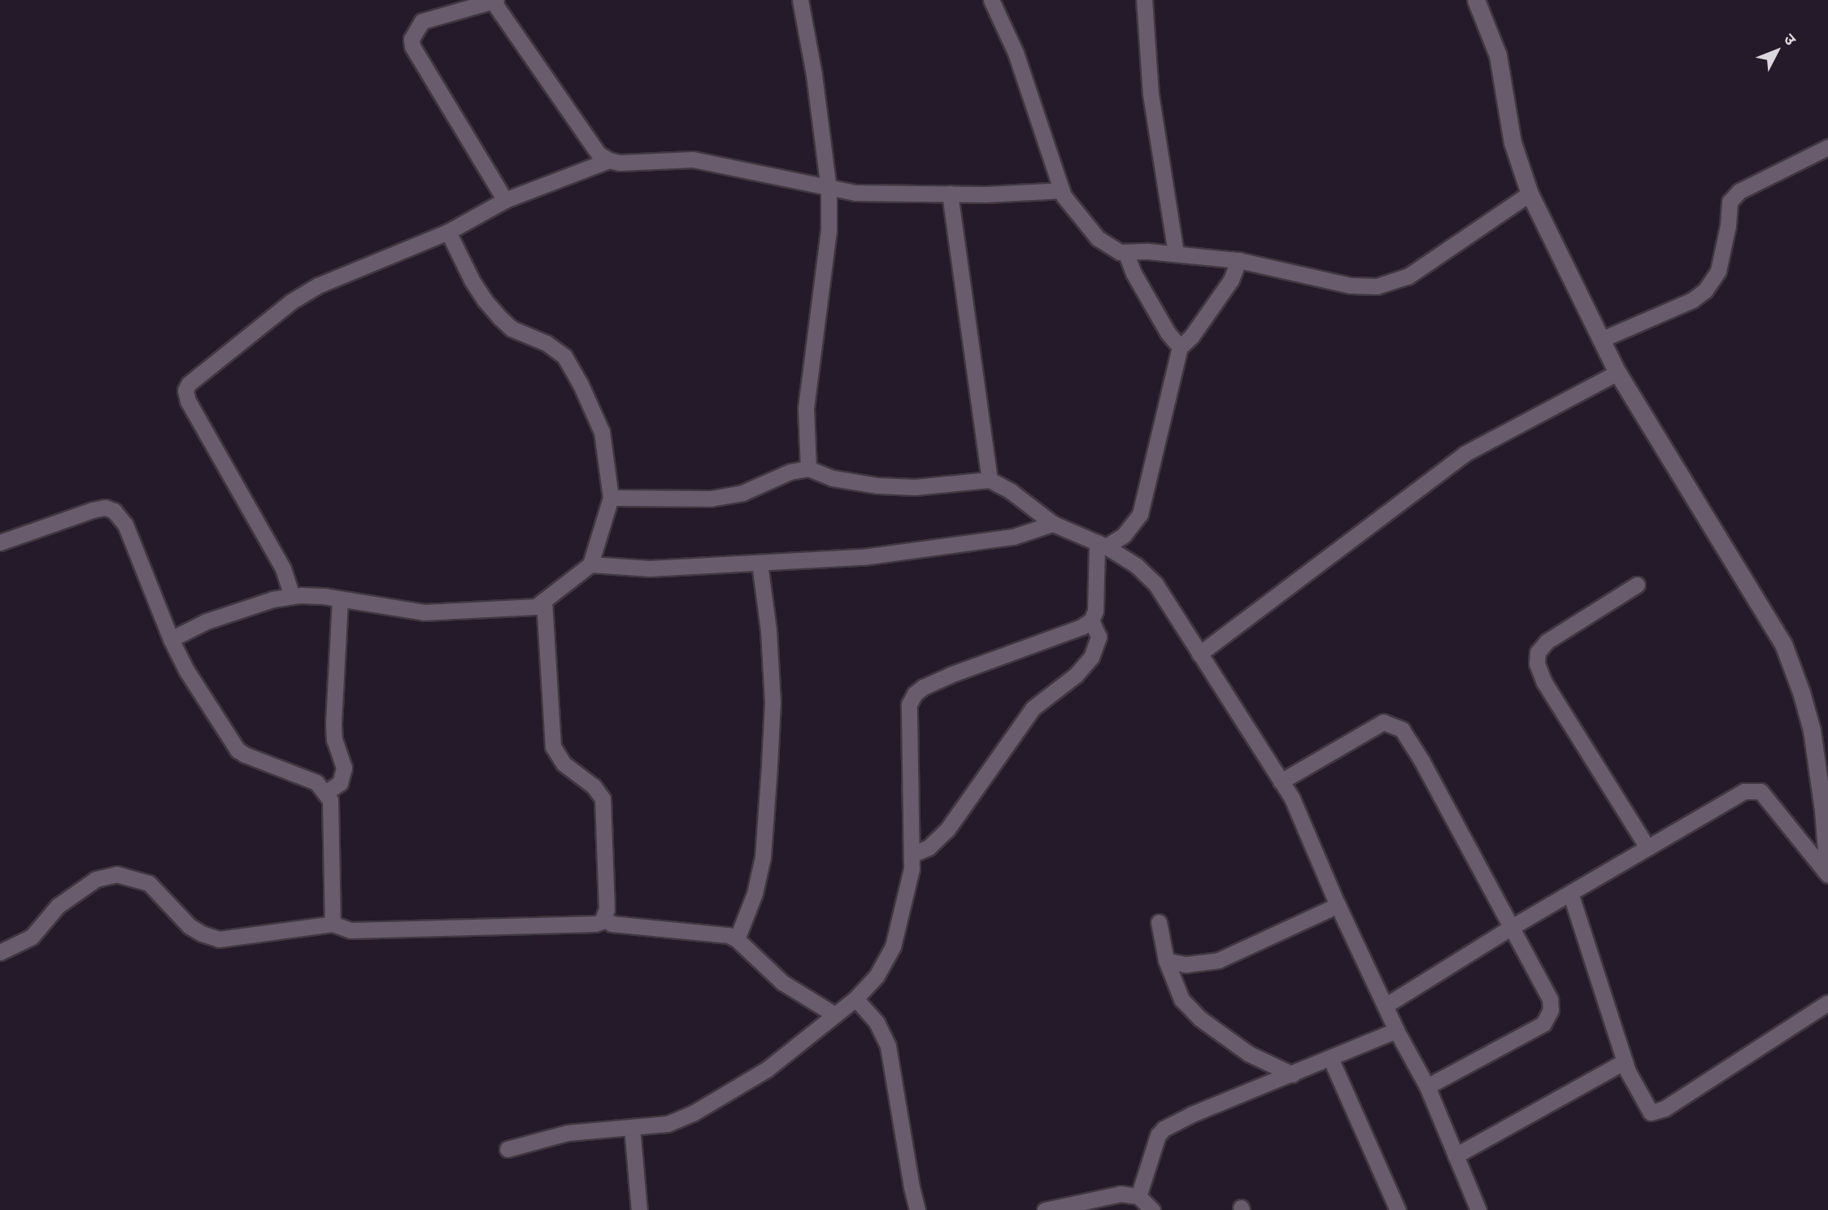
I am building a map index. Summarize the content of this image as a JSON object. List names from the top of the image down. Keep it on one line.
{"north":"top right"}
